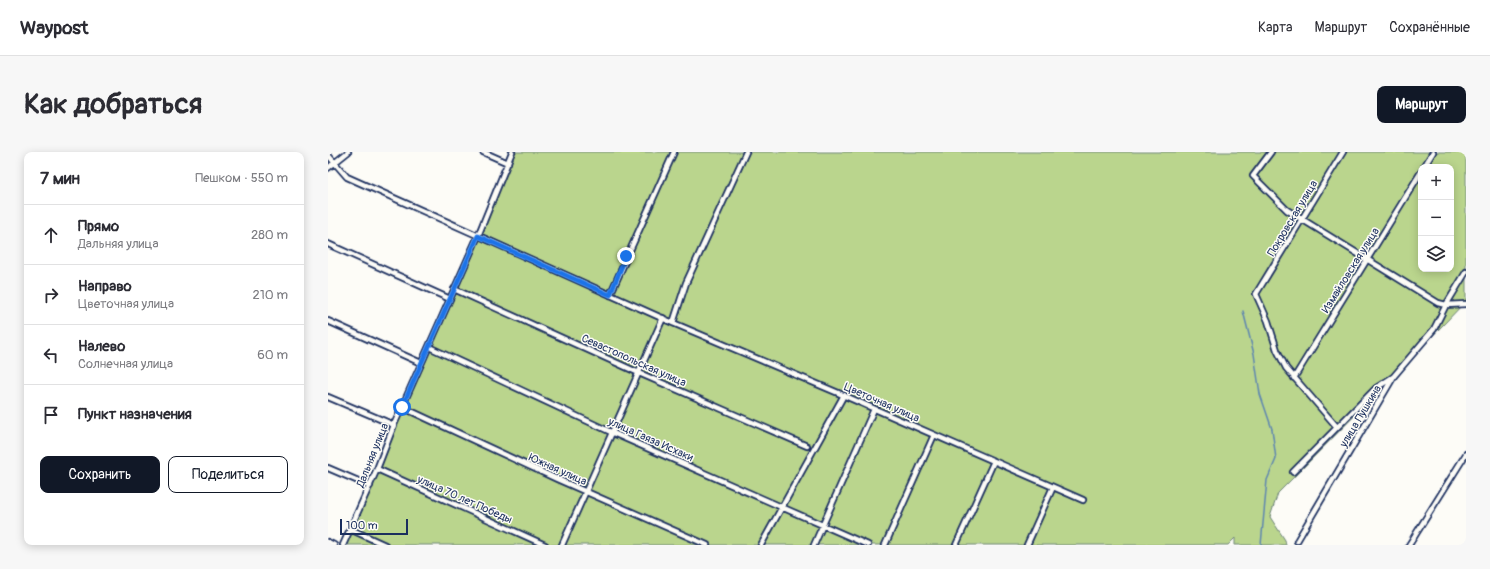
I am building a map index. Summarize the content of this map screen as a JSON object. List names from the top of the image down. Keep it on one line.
{"streets":{"street":["Покровская улица","Измайловская улица","Севастопольская улица","Цветочная улица","улица Пушкина","улица Гаяза Исхаки","Дальняя улица","Южная улица","улица 70 лет Победы"]},"crossings":[["Покровская улица","Измайловская улица"],["Севастопольская улица","Дальняя улица"],["Цветочная улица","Дальняя улица"],["улица Гаяза Исхаки","Дальняя улица"],["Дальняя улица","Южная улица"],["Дальняя улица","улица 70 лет Победы"]],"scale_bar":"100 m","page":{"header":"Waypost","nav":["Карта","Маршрут","Сохранённые"],"buttons":["Маршрут",["Сохранить","Поделиться"]],"title":"Как добраться","heading":["7 мин","Пешком · 550 m"],"map_buttons":["+","−"],"list":[["Прямо","Дальняя улица","280 m"],["Направо","Цветочная улица","210 m"],["Налево","Солнечная улица","60 m"],"Пункт назначения"],"scale":"100 m"}}
